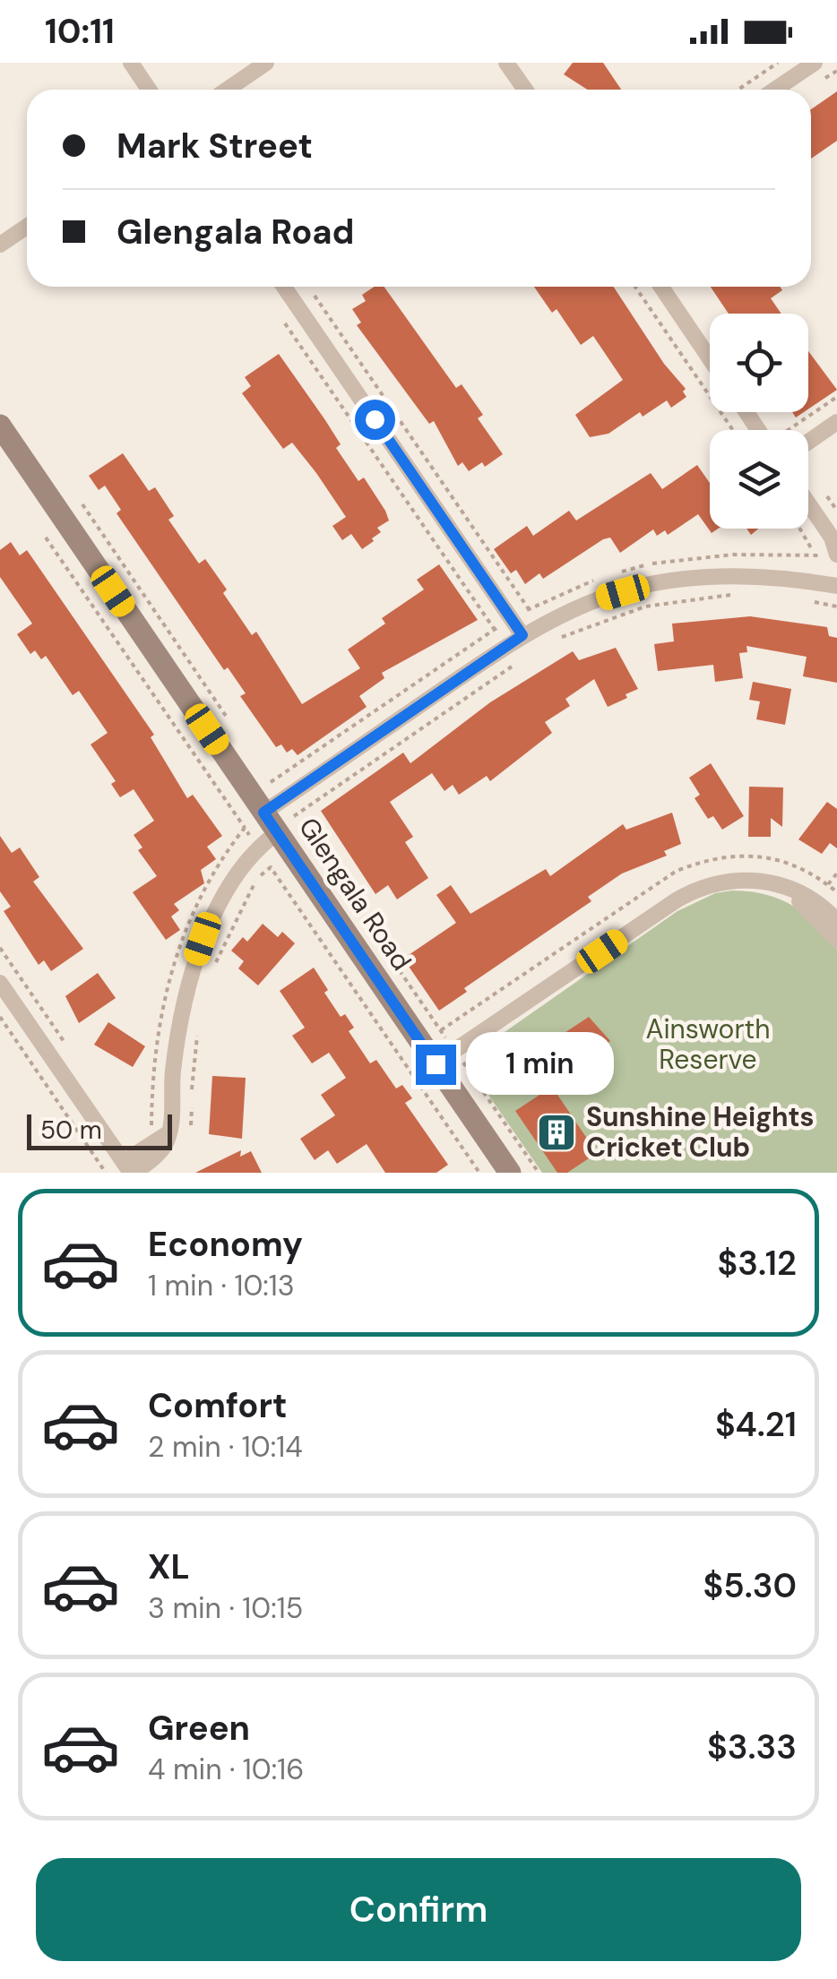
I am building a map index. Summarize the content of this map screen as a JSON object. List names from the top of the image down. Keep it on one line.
{"streets":{"street":["Glengala Road"]},"parks":["Ainsworth Reserve"],"places":{"building":["Sunshine Heights Cricket Club"]},"scale_bar":"50 m","page":{"status":"10:11","banner":["Mark Street","Glengala Road"],"bubble":"1 min","scale":"50 m","list":[{"name":"Economy","note":"1 min · 10:13","value":"$3.12"},{"name":"Comfort","note":"2 min · 10:14","value":"$4.21"},{"name":"XL","note":"3 min · 10:15","value":"$5.30"},{"name":"Green","note":"4 min · 10:16","value":"$3.33"}],"buttons":"Confirm"}}
